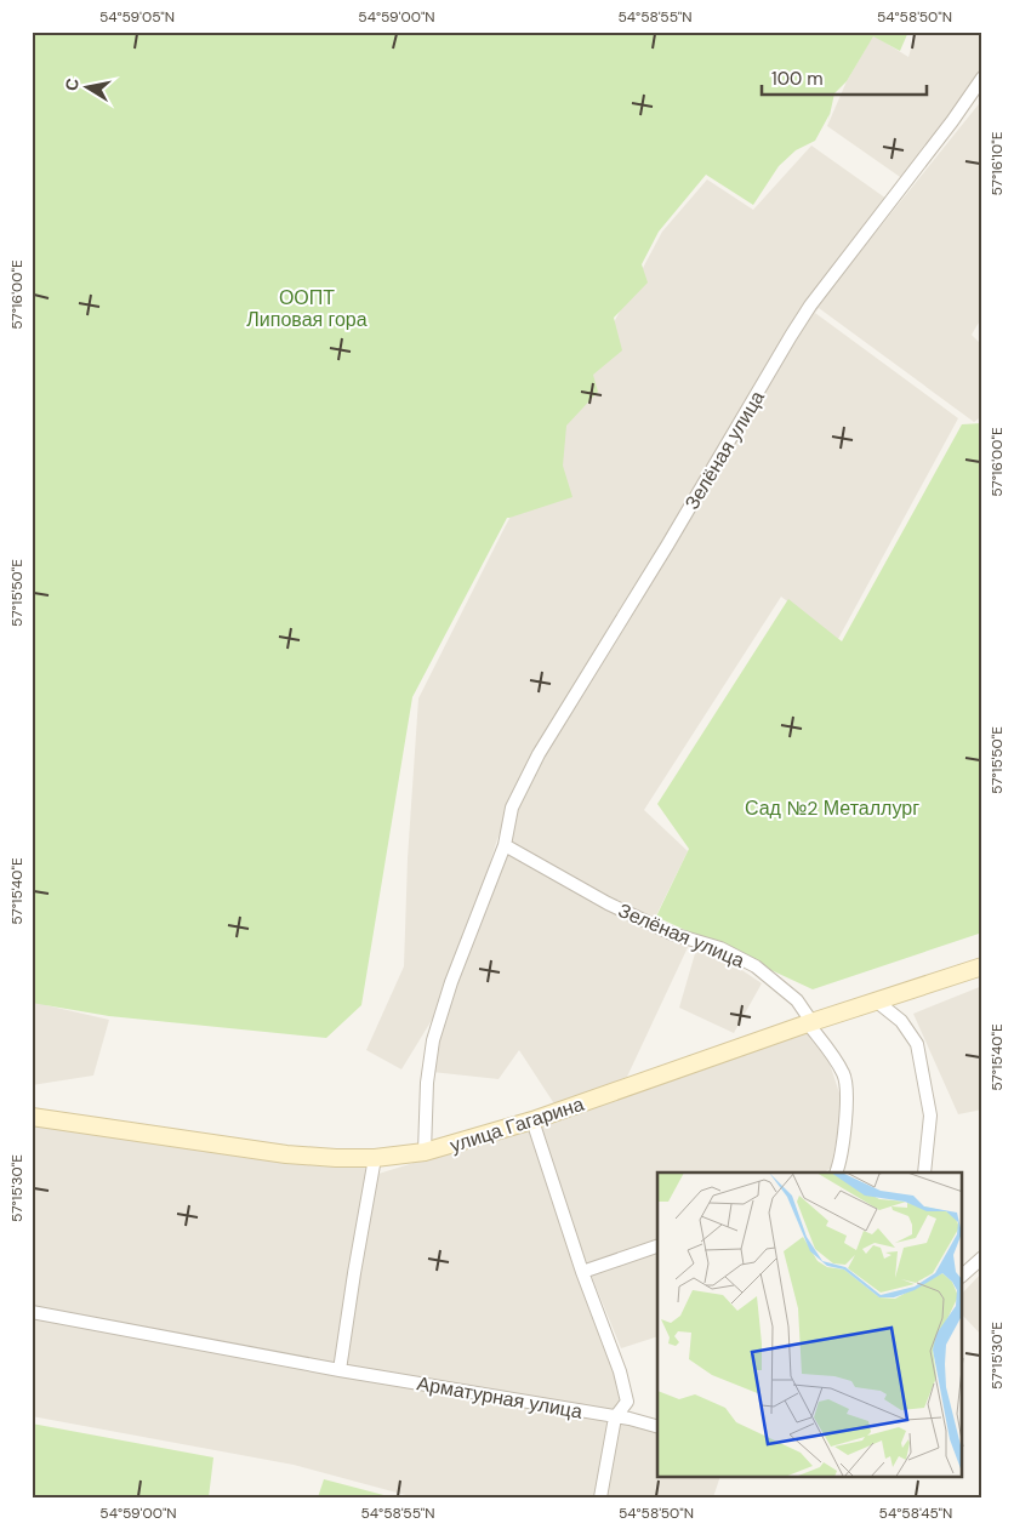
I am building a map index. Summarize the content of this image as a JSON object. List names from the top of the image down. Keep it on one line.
{"streets":{"street":["Зелёная улица","улица Гагарина","Арматурная улица"]},"crossings":[["Зелёная улица","улица Гагарина"]],"parks":["ООПТ Липовая гора","Сад №2 Металлург"],"scale_bar":"100 m","north":"left","coordinates":["54°59'05\"N","54°59'00\"N","54°58'55\"N","54°58'50\"N","57°16'10\"E","57°16'00\"E","57°15'50\"E","57°15'40\"E","57°15'30\"E","54°58'45\"N"]}
